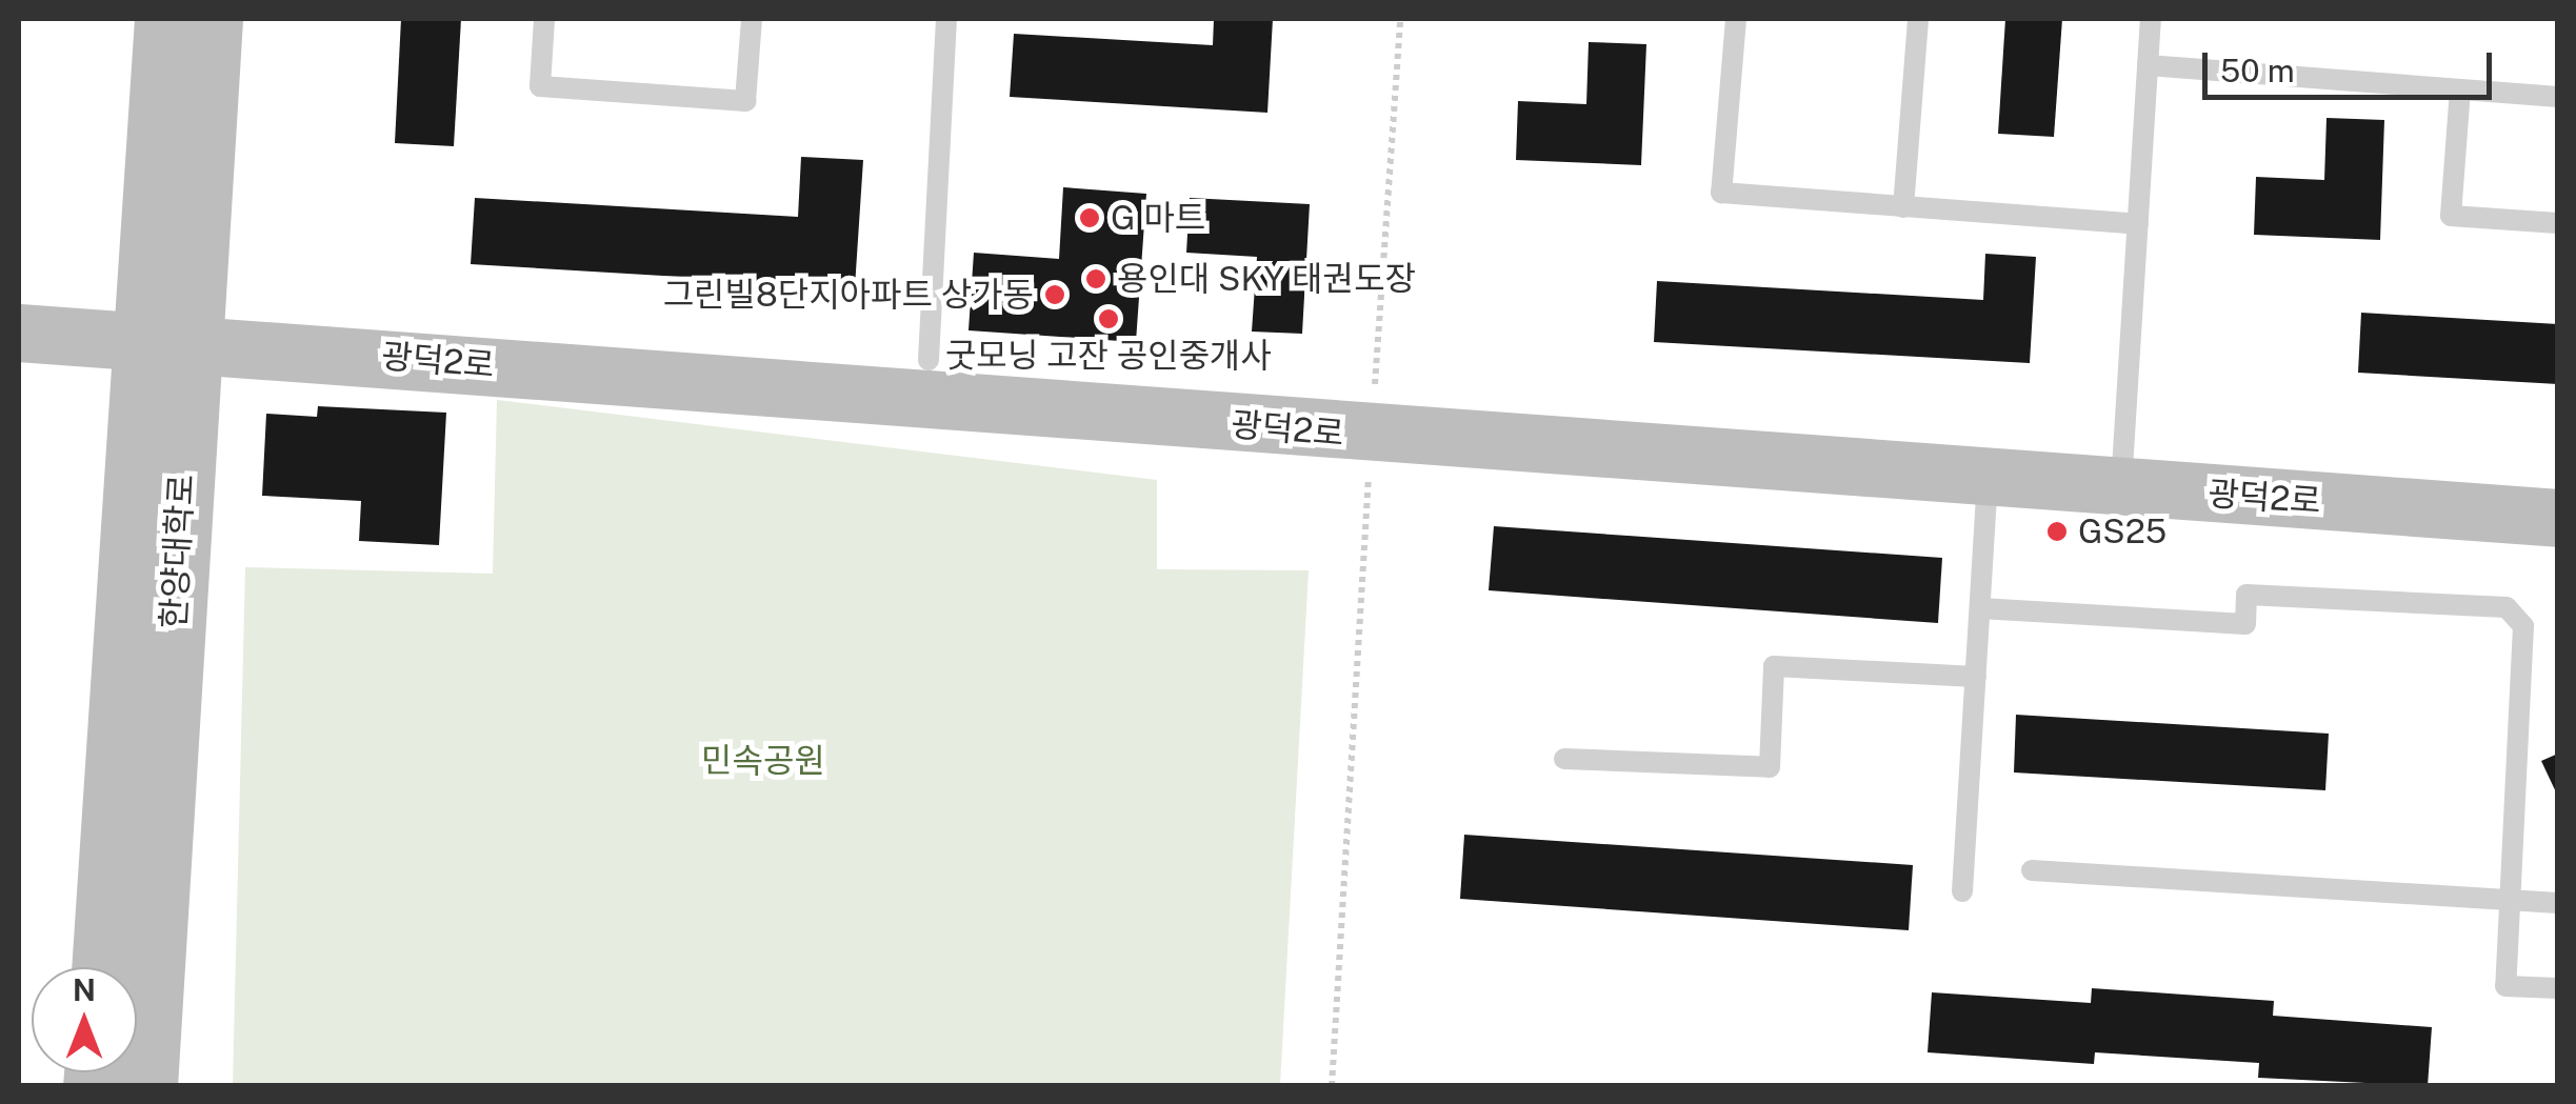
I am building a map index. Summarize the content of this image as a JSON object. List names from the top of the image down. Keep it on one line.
{"streets":{"street":["광덕2로","한양대학로"]},"crossings":[["광덕2로","한양대학로"]],"parks":["민속공원"],"places":["G 마트","용인대 SKY 태권도장","그린빌8단지아파트 상가동","굿모닝 고잔 공인중개사","GS25"],"scale_bar":"50 m","north":"top"}
